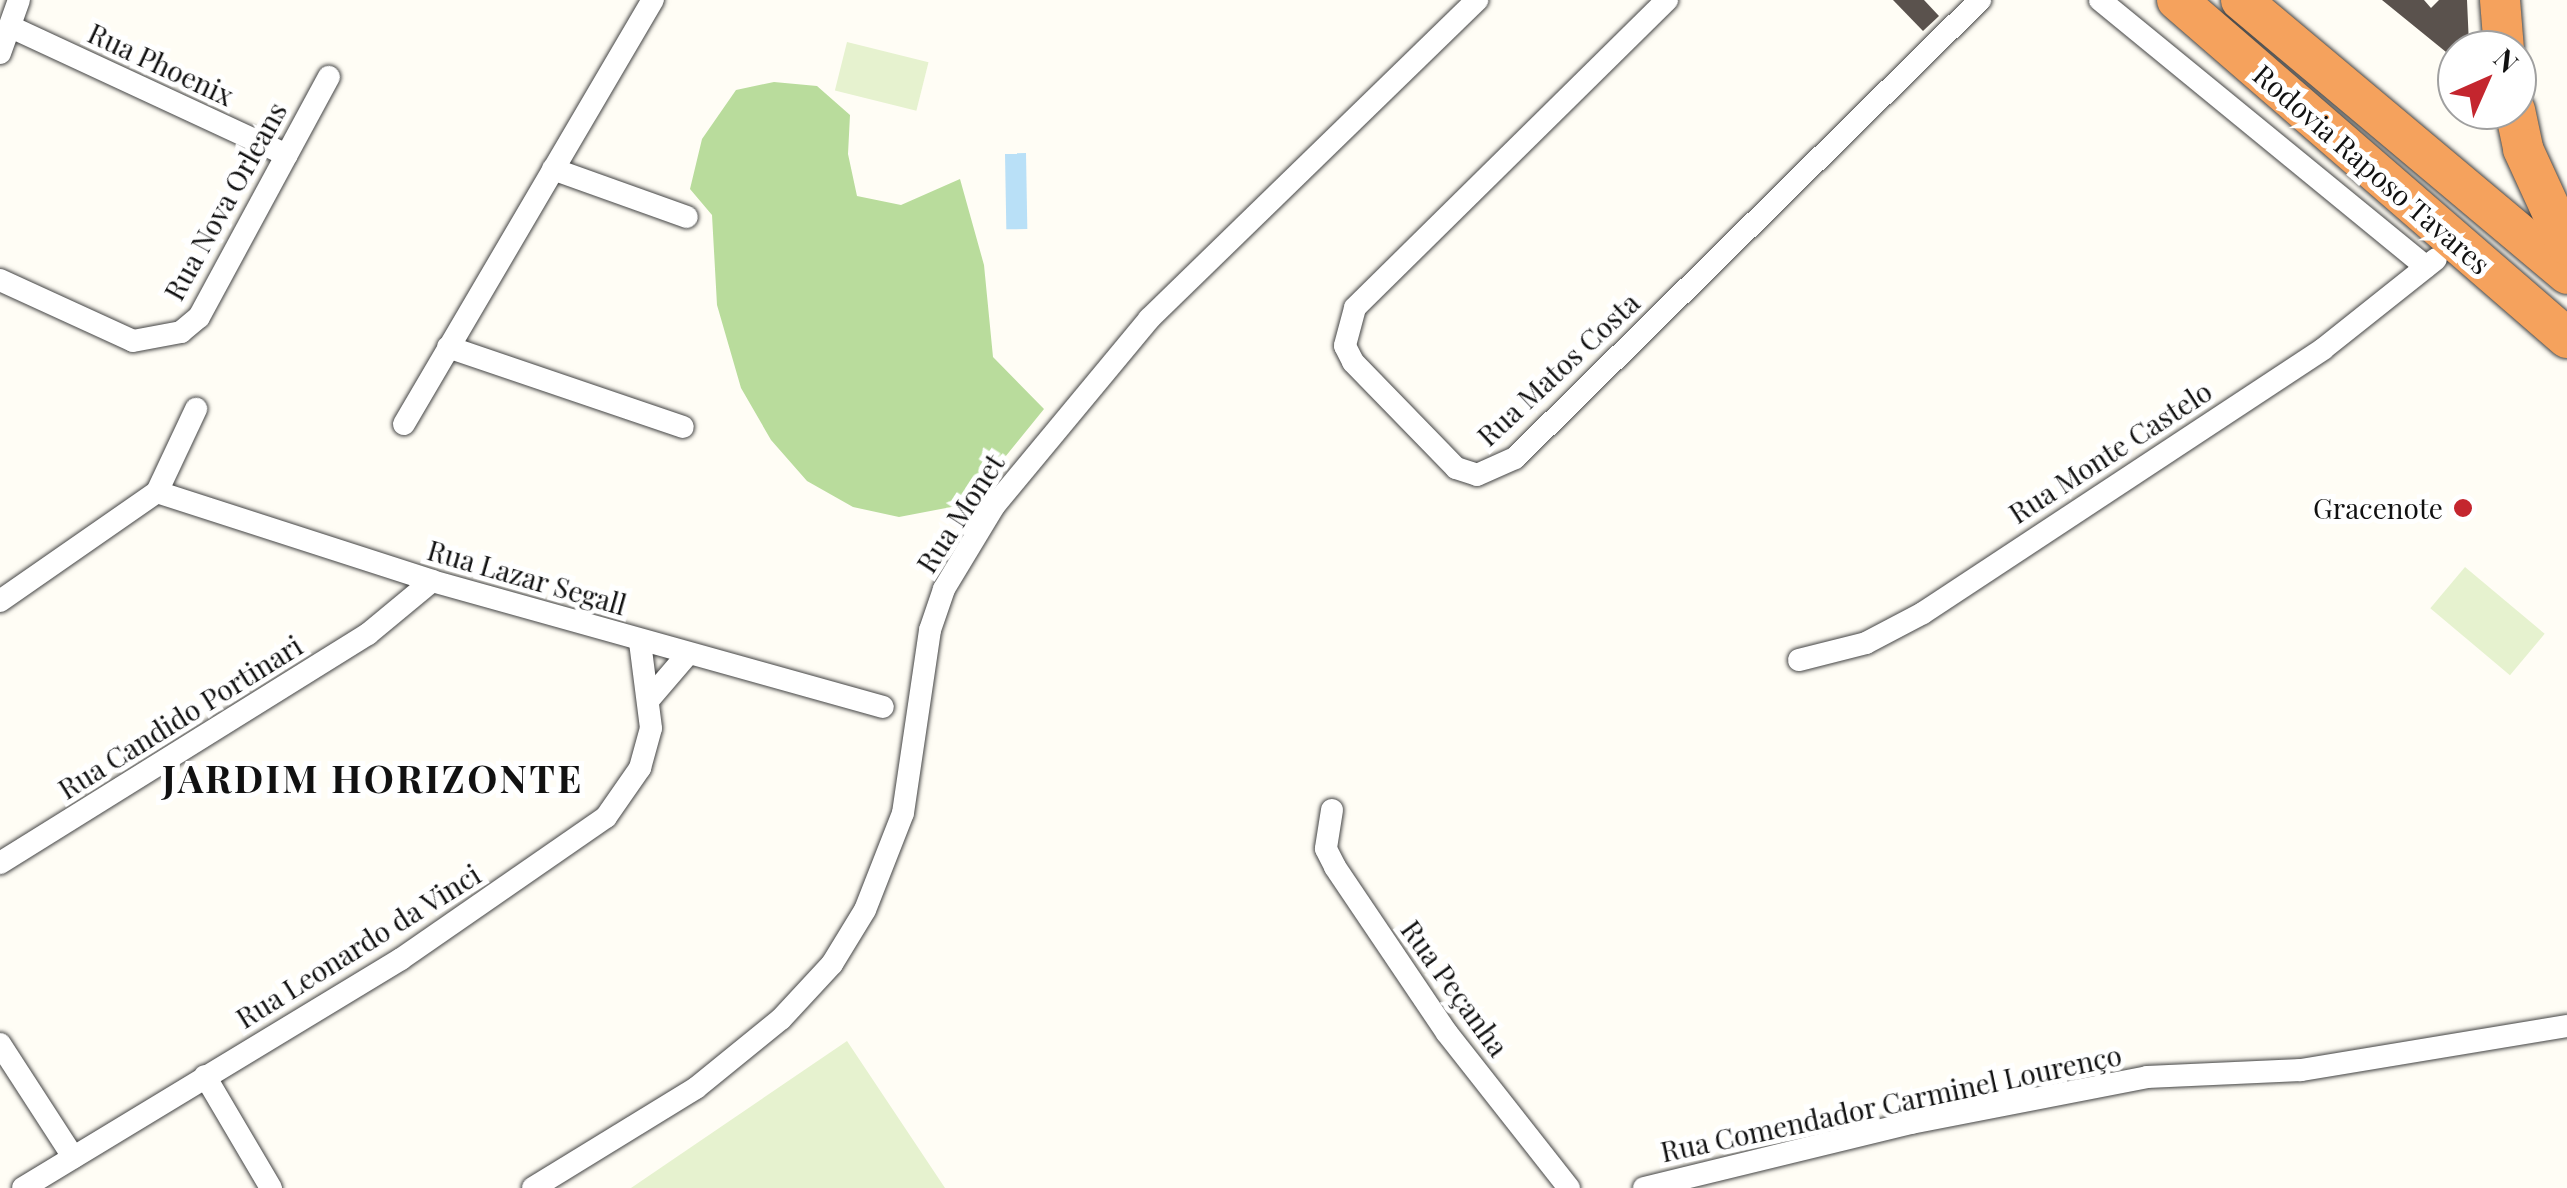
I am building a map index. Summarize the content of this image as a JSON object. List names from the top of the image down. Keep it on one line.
{"streets":{"highway":["Rodovia Raposo Tavares"],"street":["Rua Phoenix","Rua Nova Orleans","Rua Matos Costa","Rua Monte Castelo","Rua Monet","Rua Lazar Segall","Rua Candido Portinari","Rua Leonardo da Vinci","Rua Peçanha","Rua Comendador Carminel Lourenço"]},"crossings":[["Rua Phoenix","Rua Nova Orleans"],["Rua Lazar Segall","Rua Candido Portinari"],["Rua Lazar Segall","Rua Leonardo da Vinci"]],"districts":["JARDIM HORIZONTE"],"places":["Gracenote"],"north":"top right"}
